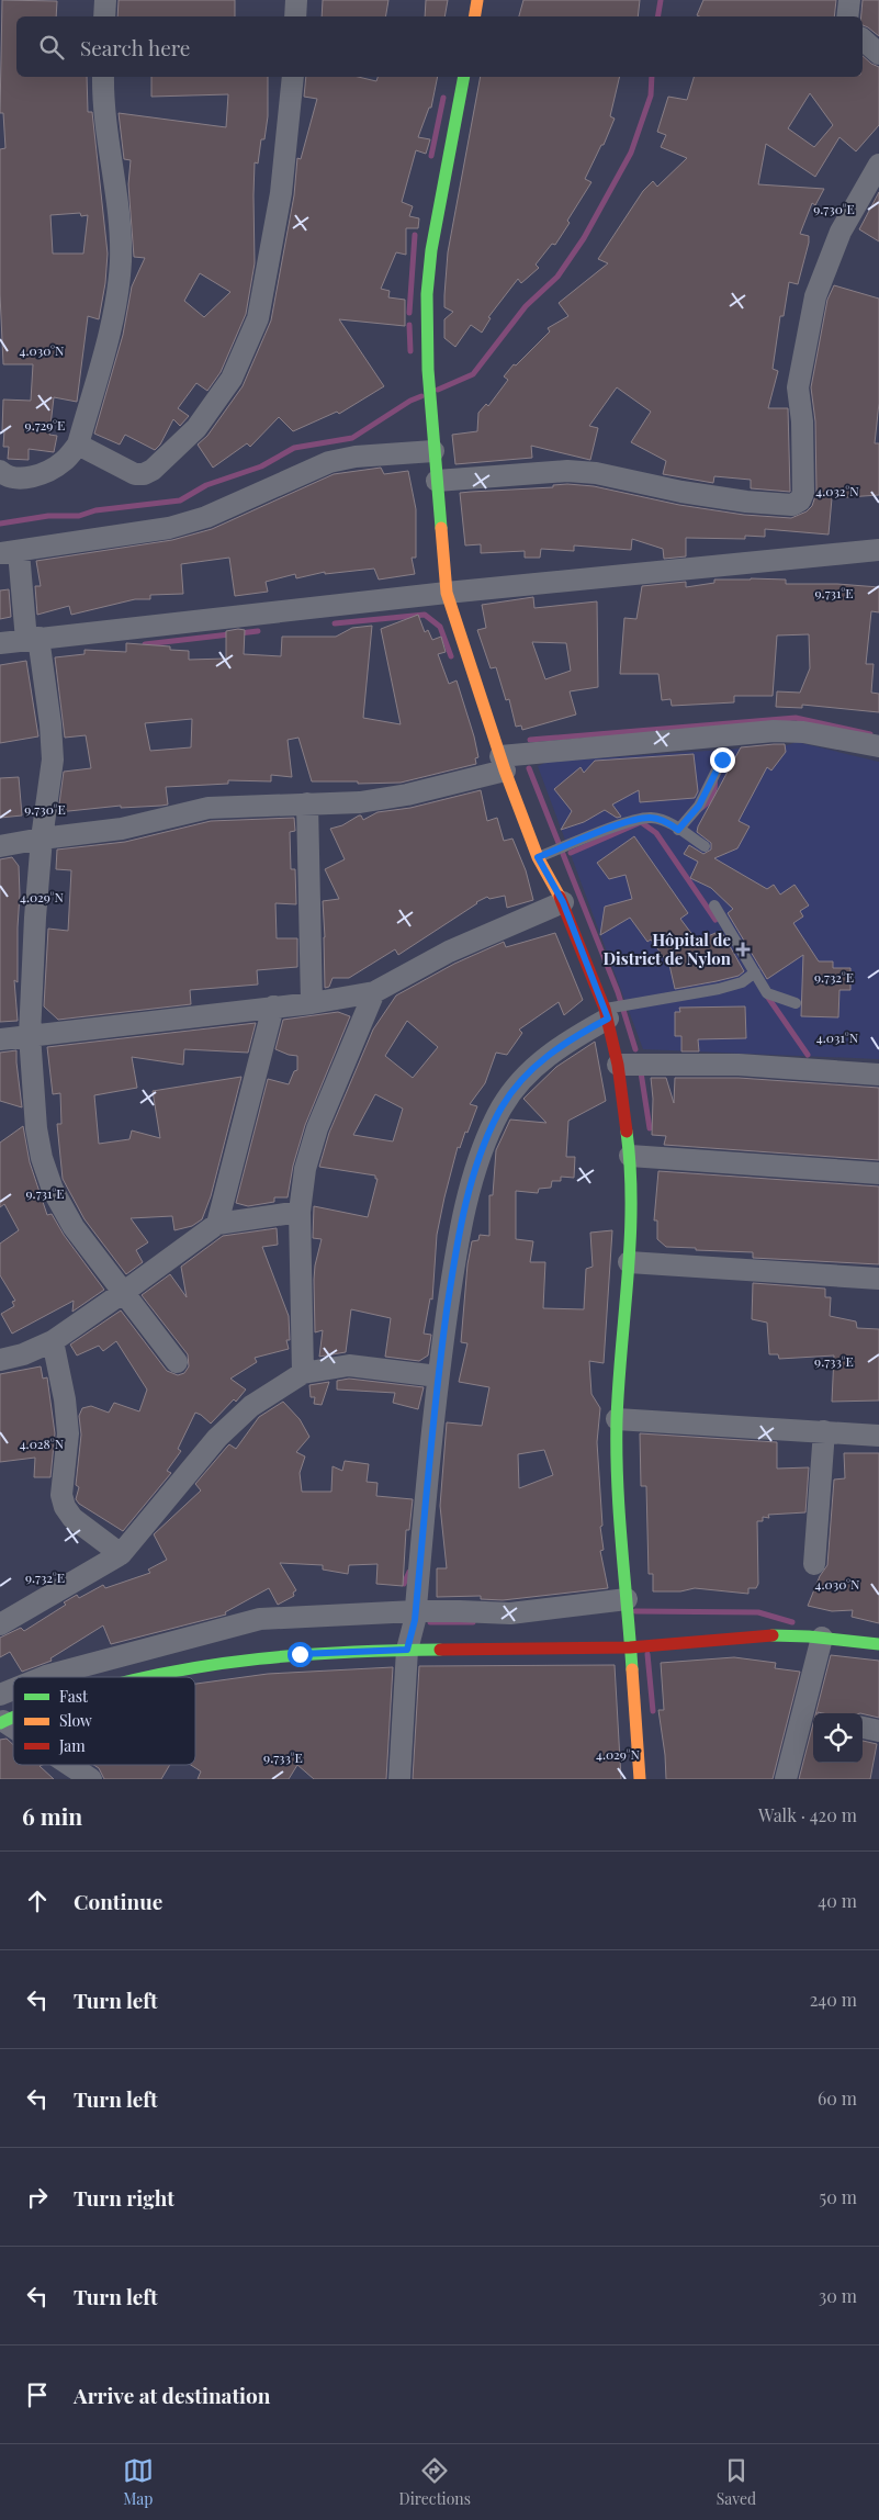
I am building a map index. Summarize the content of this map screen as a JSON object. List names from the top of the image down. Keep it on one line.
{"places":{"health":["Hôpital de District de Nylon"]},"legend":["Fast","Slow","Jam"],"page":{"search":"Search here","heading":["6 min","Walk · 420 m"],"list":[["Continue","40 m"],["Turn left","240 m"],["Turn left","60 m"],["Turn right","50 m"],["Turn left","30 m"],"Arrive at destination"],"nav":["Map","Directions","Saved"]},"coordinates":["9.730°E","4.030°N","9.729°E","4.032°N","9.731°E","4.029°N","9.732°E","4.031°N","9.733°E","4.028°N"]}
